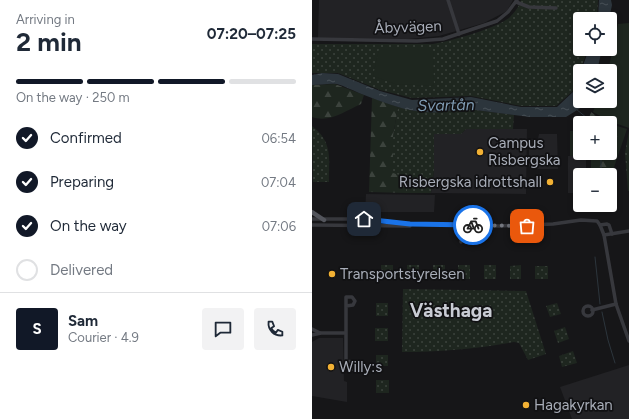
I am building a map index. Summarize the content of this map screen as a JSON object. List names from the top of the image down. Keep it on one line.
{"streets":{"street":["Åbyvägen"]},"districts":["Västhaga"],"water":["Svartån"],"places":["Campus Risbergska","Risbergska idrottshall","Transportstyrelsen","Willy:s","Hagakyrkan"],"page":{"heading":["2 min","Arriving in","07:20–07:25"],"panel":["Sam","Courier · 4.9"],"map_buttons":["+","−"],"bar":"On the way · 250 m","list":[["Confirmed","06:54"],["Preparing","07:04"],["On the way","07:06"],"Delivered"],"round":"S"}}
